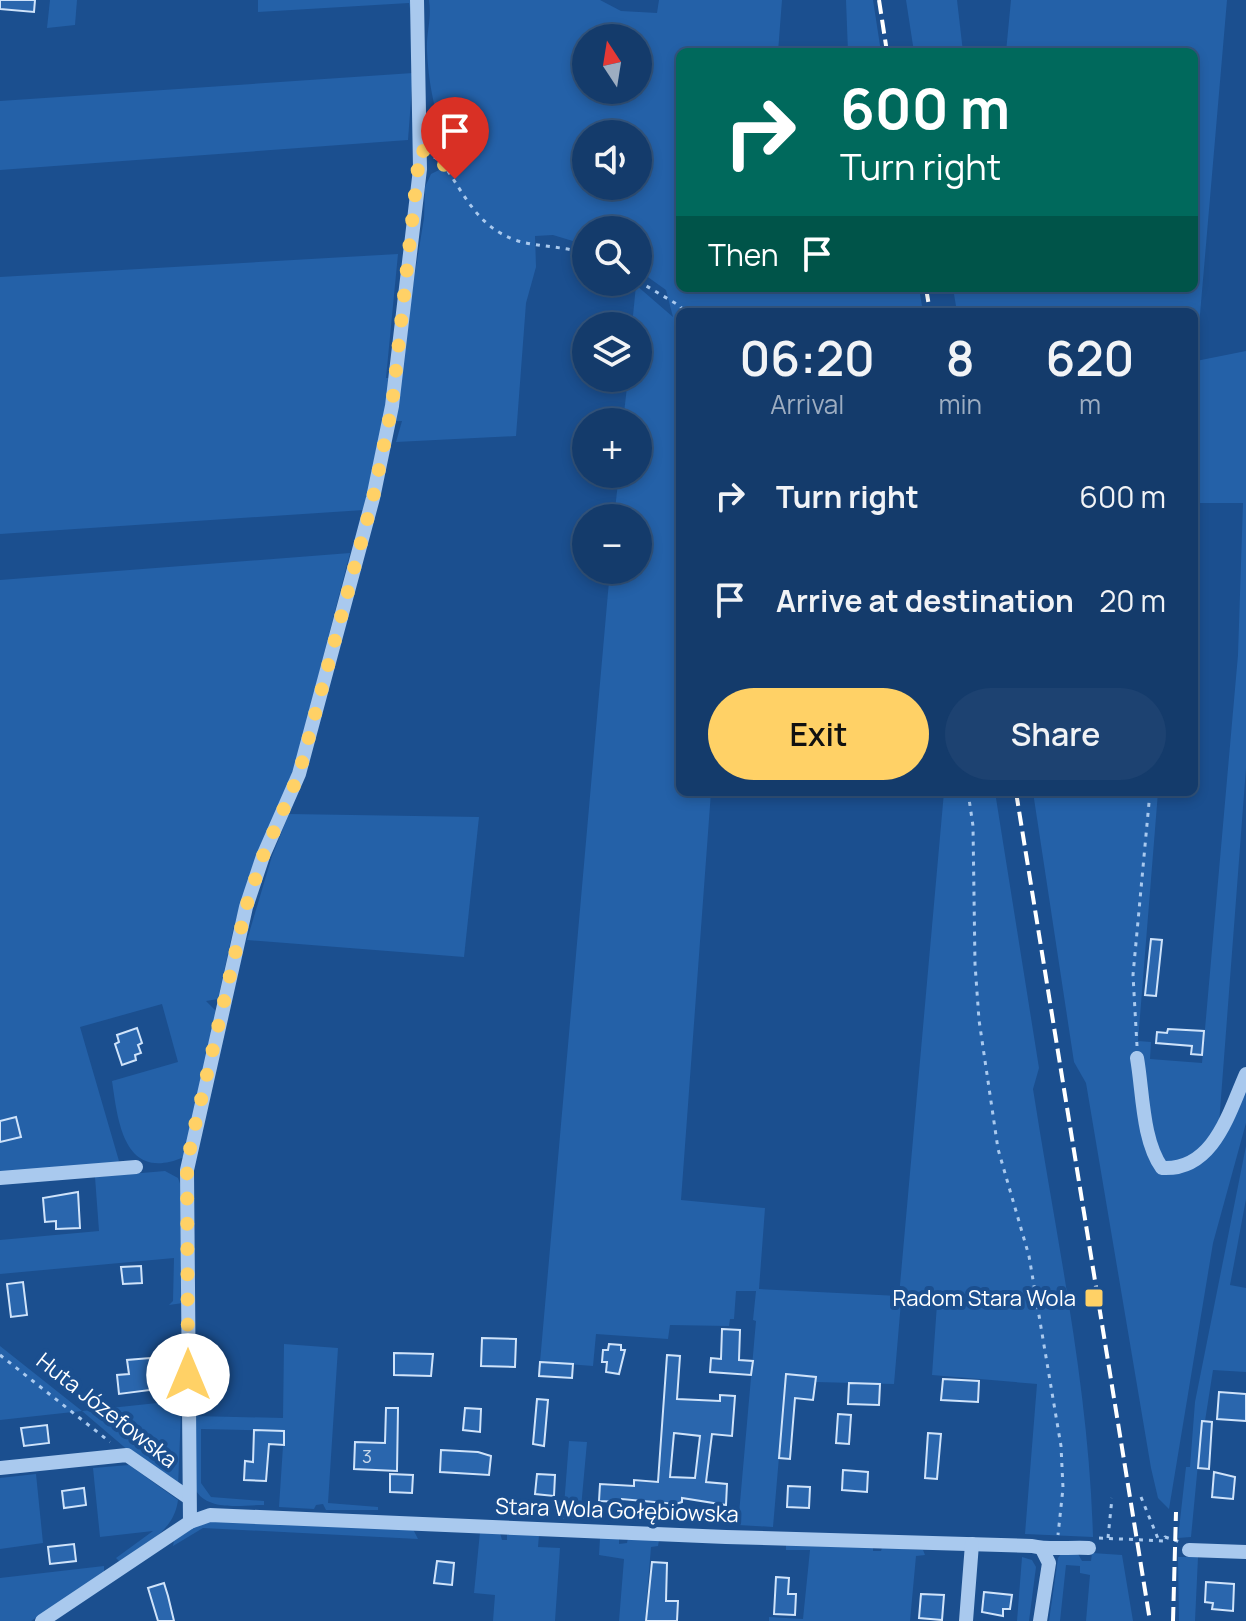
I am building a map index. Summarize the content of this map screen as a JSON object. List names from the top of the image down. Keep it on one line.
{"streets":{"street":["Huta Józefowska","Stara Wola Gołębiowska"]},"places":{"transit":["Radom Stara Wola"]},"house_numbers":["3"],"north":"top","page":{"map_buttons":["+","−"],"turn":["600 m","Turn right"],"then":"Then","eta":["06:20","Arrival","8","min","620","m"],"list":[{"name":"Turn right","value":"600 m"},{"name":"Arrive at destination","value":"20 m"}],"buttons":["Exit","Share"]}}
